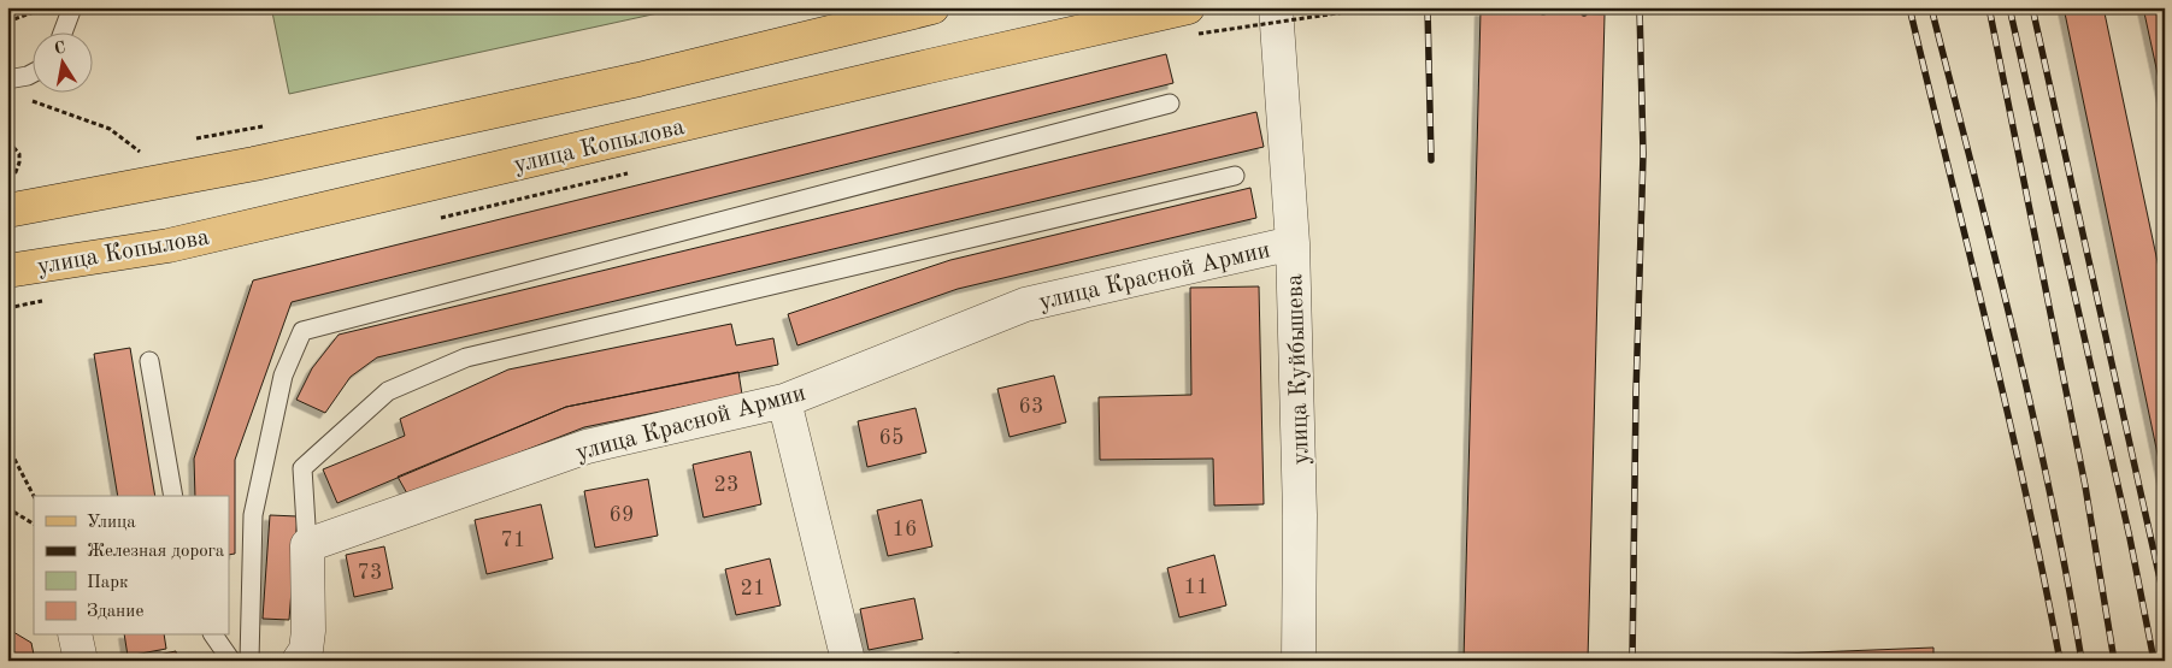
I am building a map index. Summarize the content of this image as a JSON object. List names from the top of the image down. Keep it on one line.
{"streets":{"main road":["улица Копылова"],"street":["улица Красной Армии","улица Куйбышева"]},"crossings":[["улица Красной Армии","улица Куйбышева"]],"house_numbers":["63","65","23","69","16","71","73","11","21"],"legend":["Улица","Железная дорога","Парк","Здание"],"north":"top"}
